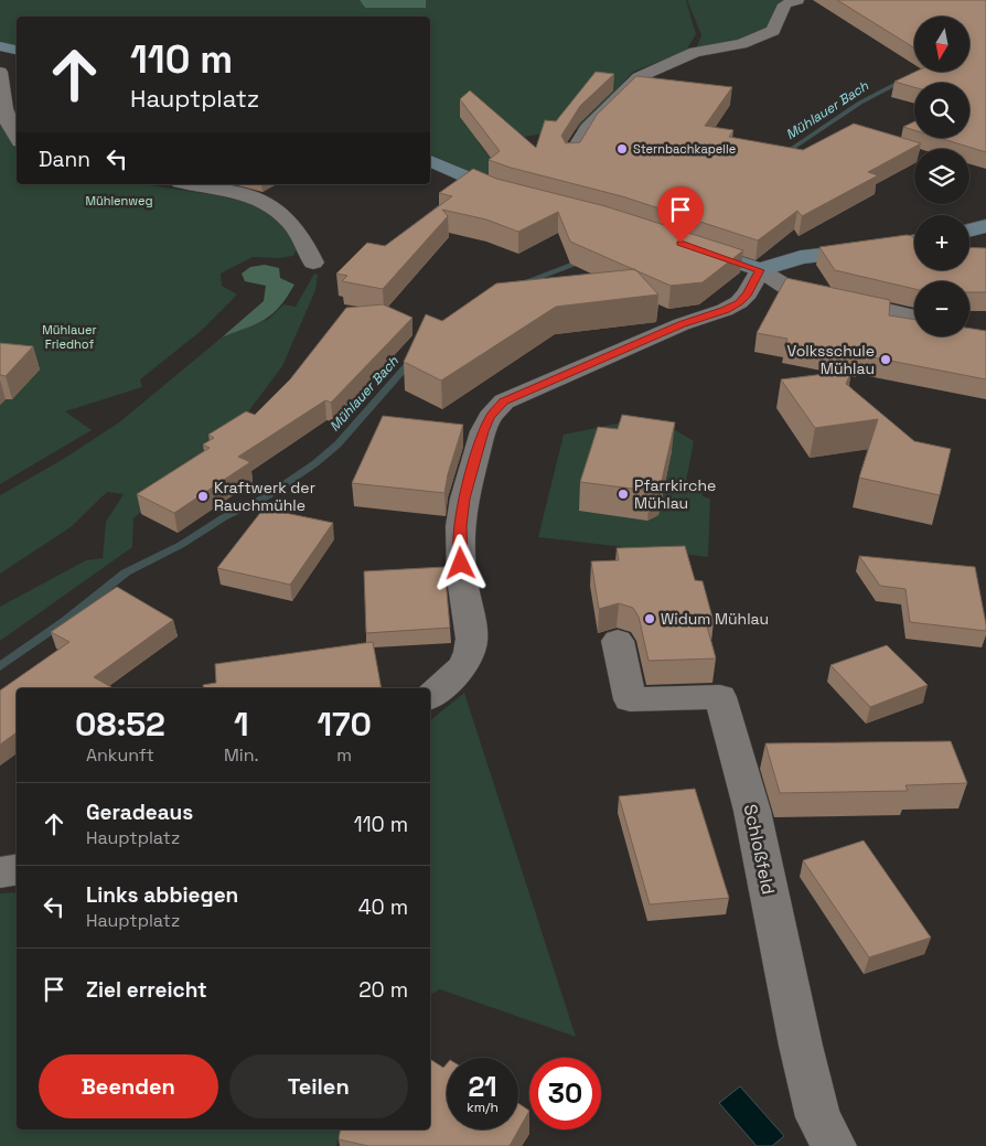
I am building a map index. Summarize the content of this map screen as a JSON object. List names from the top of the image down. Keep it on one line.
{"streets":{"street":["Schloßfeld"]},"water":["Mühlauer Bach"],"parks":["Mühlenweg","Mühlauer Friedhof"],"places":["Sternbachkapelle","Volksschule Mühlau","Pfarrkirche Mühlau","Kraftwerk der Rauchmühle","Widum Mühlau"],"north":"bottom","page":{"map_buttons":["+","−"],"turn":["110 m","Hauptplatz"],"then":"Dann","eta":["08:52","Ankunft","1","Min.","170","m"],"list":[{"name":"Geradeaus","note":"Hauptplatz","value":"110 m"},{"name":"Links abbiegen","note":"Hauptplatz","value":"40 m"},{"name":"Ziel erreicht","value":"20 m"}],"buttons":["Beenden","Teilen"],"speed":"21 km/h","limit":"30"}}
